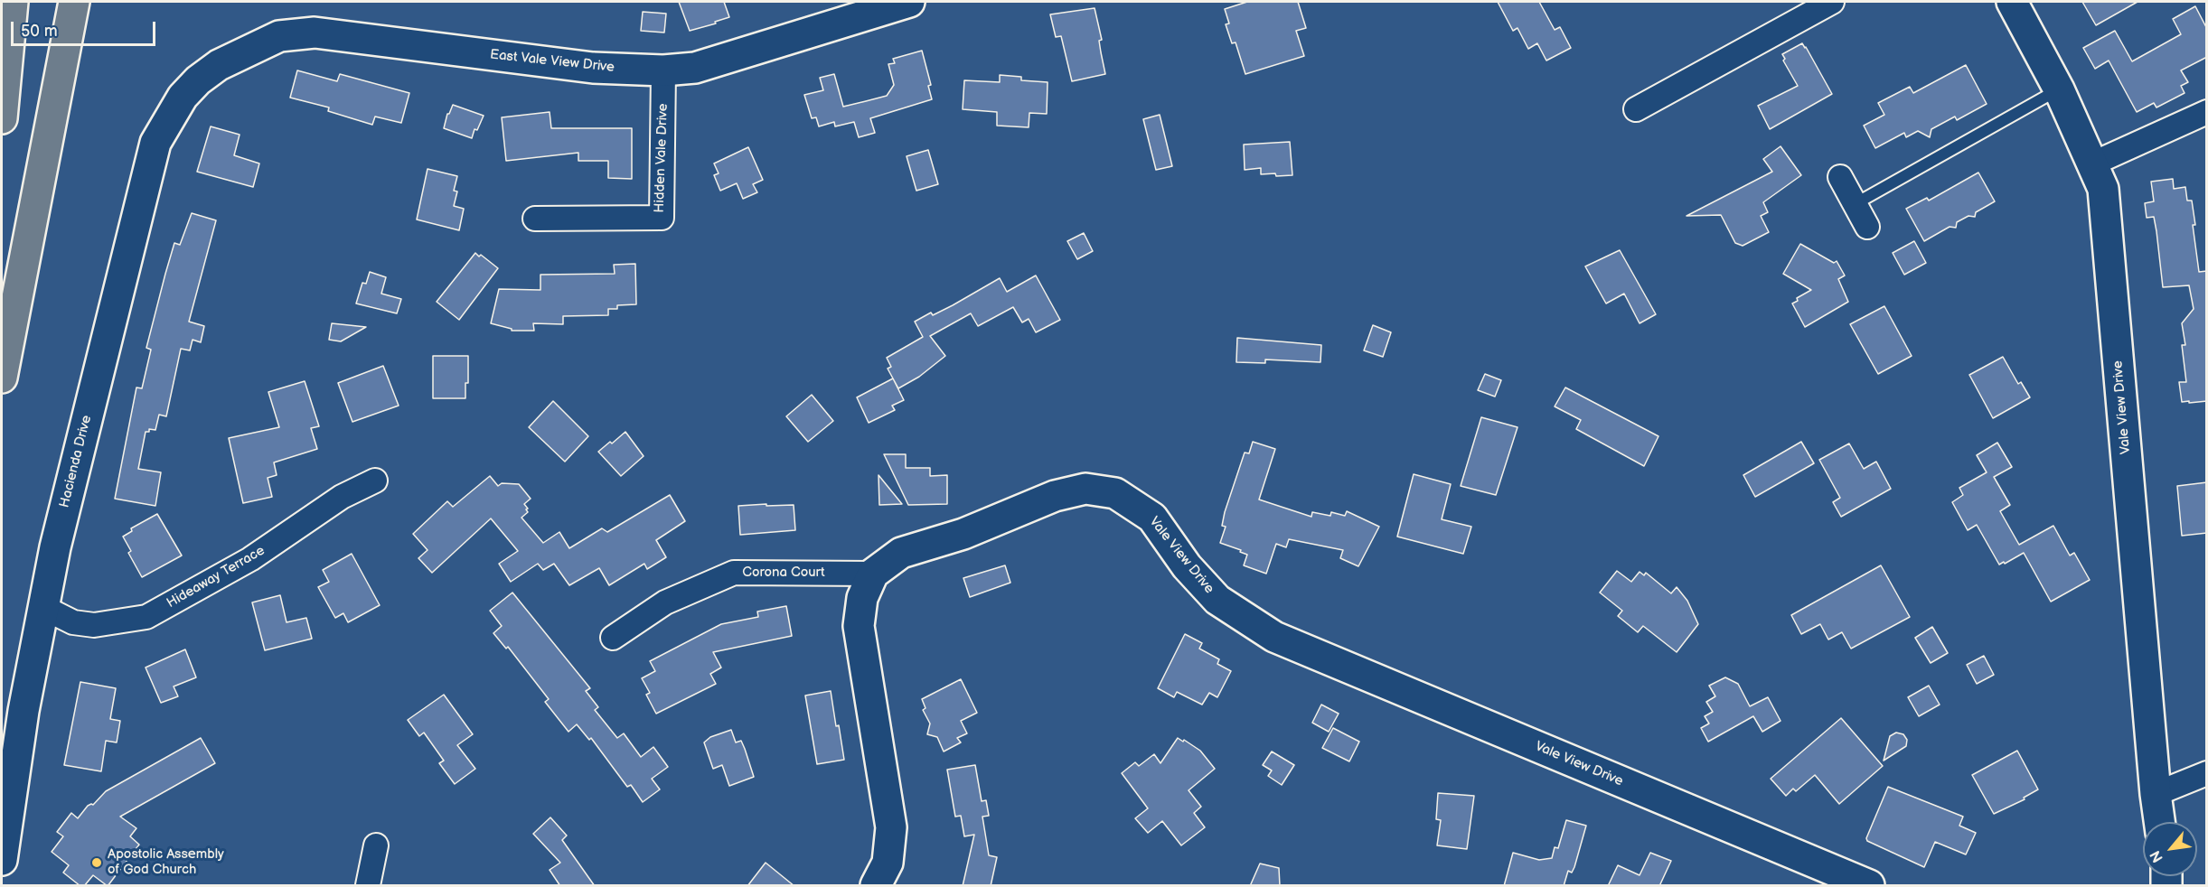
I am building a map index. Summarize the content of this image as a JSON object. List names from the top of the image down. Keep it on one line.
{"streets":{"street":["East Vale View Drive","Hidden Vale Drive","Vale View Drive","Hacienda Drive","Corona Court","Hideaway Terrace"]},"crossings":[["East Vale View Drive","Hidden Vale Drive"],["East Vale View Drive","Hacienda Drive"],["Vale View Drive","Corona Court"],["Hacienda Drive","Hideaway Terrace"]],"places":["Apostolic Assembly of God Church"],"scale_bar":"50 m","north":"bottom left"}
